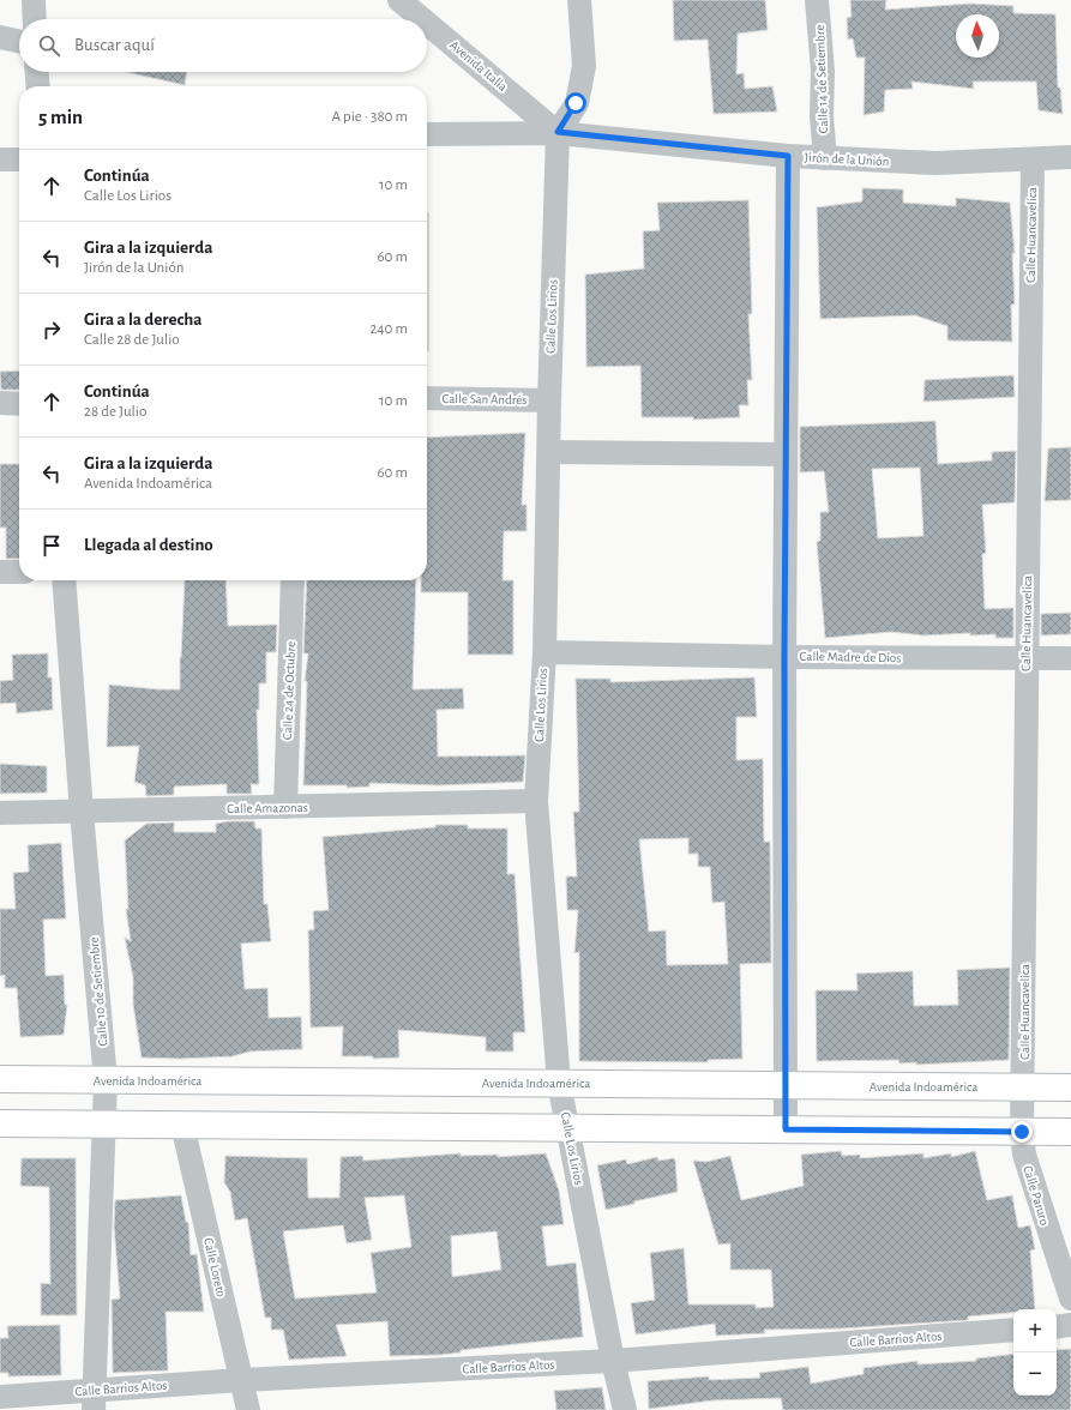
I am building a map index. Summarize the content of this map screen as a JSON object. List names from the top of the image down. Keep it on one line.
{"streets":{"street":["Avenida Italia","Calle 14 de Setiembre","Jirón de la Unión","Calle Huancavelica","Calle Los Lirios","Calle San Andrés","Calle Madre de Dios","Calle 24 de Octubre","Calle Amazonas","Calle 10 de Setiembre","Avenida Indoamérica","Calle Paruro","Calle Loreto","Calle Barrios Altos"]},"crossings":[["Avenida Italia","Jirón de la Unión"],["Avenida Italia","Calle Los Lirios"],["Calle 14 de Setiembre","Jirón de la Unión"],["Jirón de la Unión","Calle Huancavelica"],["Jirón de la Unión","Calle Los Lirios"],["Calle Huancavelica","Calle Madre de Dios"],["Calle Huancavelica","Avenida Indoamérica"],["Calle Huancavelica","Calle Paruro"],["Calle Los Lirios","Calle San Andrés"],["Calle Los Lirios","Calle Madre de Dios"],["Calle Los Lirios","Calle Amazonas"],["Calle Los Lirios","Avenida Indoamérica"],["Calle Los Lirios","Calle Barrios Altos"],["Calle 24 de Octubre","Calle Amazonas"],["Calle Amazonas","Calle 10 de Setiembre"],["Calle 10 de Setiembre","Avenida Indoamérica"],["Calle 10 de Setiembre","Calle Barrios Altos"],["Avenida Indoamérica","Calle Paruro"],["Calle Loreto","Calle Barrios Altos"]],"north":"top","page":{"search":"Buscar aquí","heading":["5 min","A pie · 380 m"],"list":[["Continúa","Calle Los Lirios","10 m"],["Gira a la izquierda","Jirón de la Unión","60 m"],["Gira a la derecha","Calle 28 de Julio","240 m"],["Continúa","28 de Julio","10 m"],["Gira a la izquierda","Avenida Indoamérica","60 m"],"Llegada al destino"],"map_buttons":["+","−"]}}
